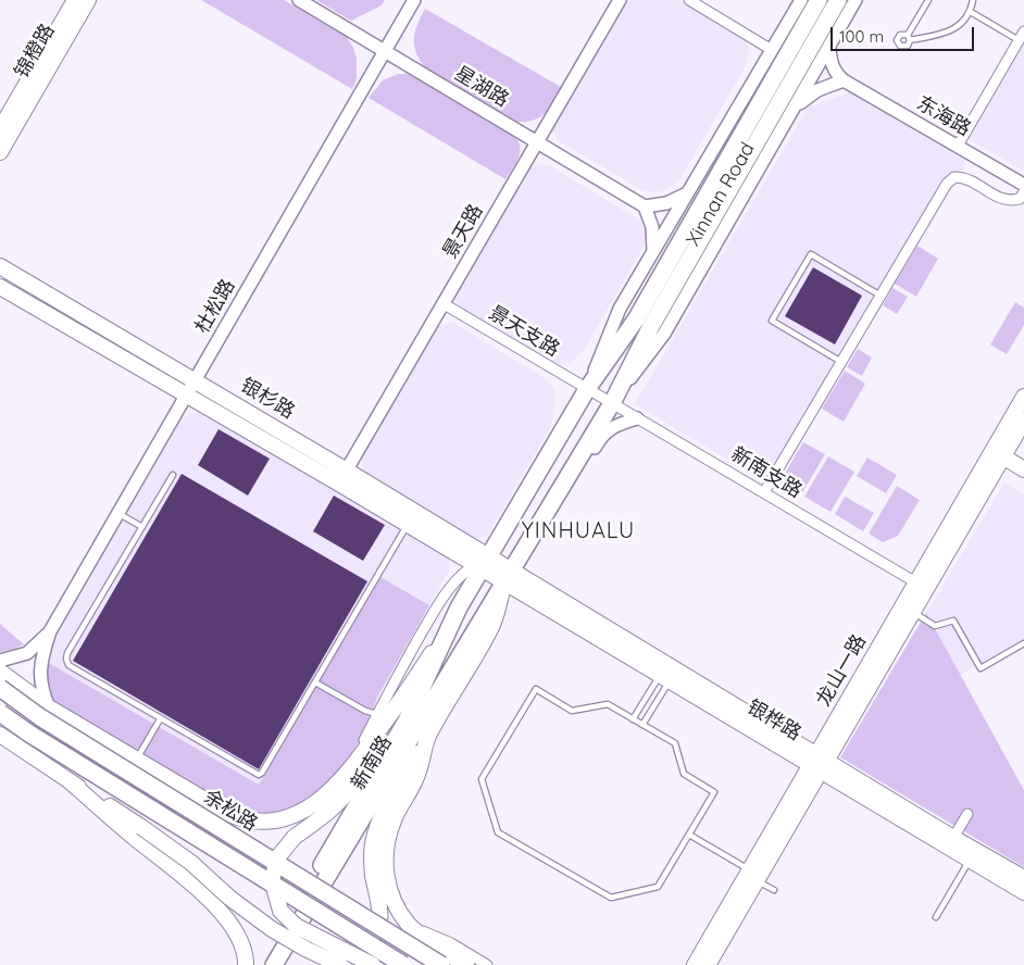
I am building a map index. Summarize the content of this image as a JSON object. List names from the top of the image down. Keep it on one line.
{"streets":{"main road":["锦橙路","Xinnan Road","银杉路","龙山一路","银桦路","新南路","余松路"],"street":["星湖路","东海路","景天路","杜松路","景天支路","新南支路"]},"crossings":[["星湖路","景天路"],["星湖路","杜松路"],["Xinnan Road","景天支路"],["Xinnan Road","银杉路"],["Xinnan Road","新南支路"],["Xinnan Road","银桦路"],["Xinnan Road","新南路"],["景天路","景天支路"],["景天路","银杉路"],["杜松路","银杉路"],["景天支路","新南支路"],["银杉路","银桦路"],["银杉路","新南路"],["新南支路","龙山一路"],["龙山一路","银桦路"],["银桦路","新南路"]],"districts":["YINHUALU"],"scale_bar":"100 m"}
